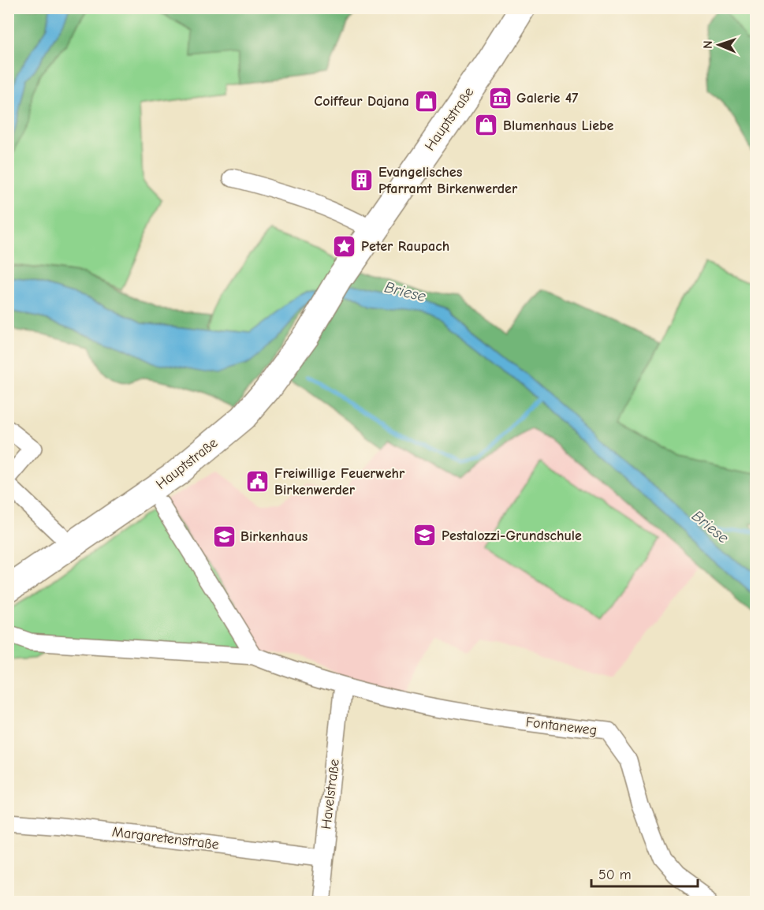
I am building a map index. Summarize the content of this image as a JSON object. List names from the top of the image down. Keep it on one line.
{"streets":{"main road":["Hauptstraße"],"street":["Fontaneweg","Havelstraße","Margaretenstraße"]},"crossings":[["Fontaneweg","Havelstraße"],["Havelstraße","Margaretenstraße"]],"water":["Briese"],"places":{"museum":["Galerie 47"],"shop":["Coiffeur Dajana","Blumenhaus Liebe"],"building":["Evangelisches Pfarramt Birkenwerder"],"place":["Peter Raupach"],"public building":["Freiwillige Feuerwehr Birkenwerder"],"school or university":["Pestalozzi-Grundschule","Birkenhaus"]},"scale_bar":"50 m","north":"left"}
